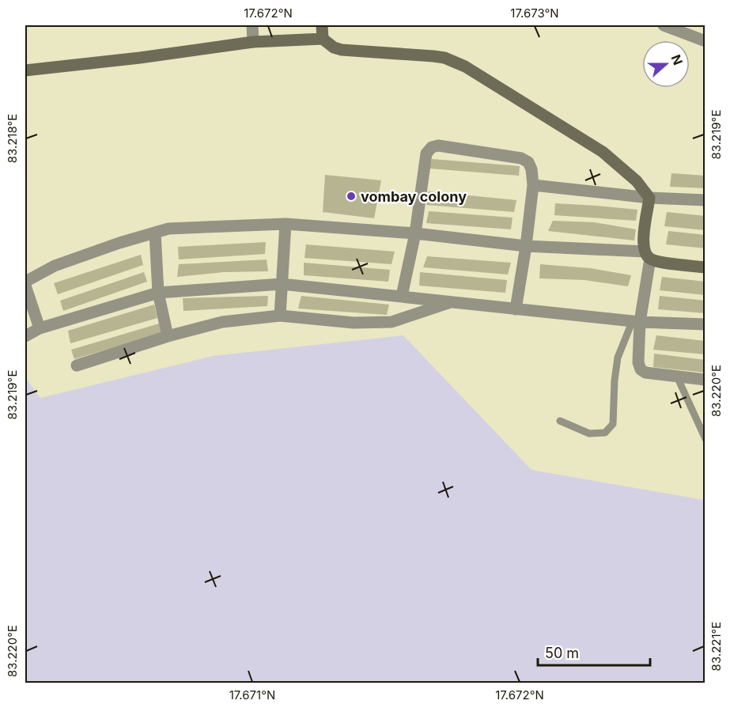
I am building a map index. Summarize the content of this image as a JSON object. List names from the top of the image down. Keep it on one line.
{"places":["vombay colony"],"scale_bar":"50 m","north":"right","coordinates":["17.672°N","17.673°N","83.219°E","83.218°E","83.220°E","83.221°E","17.671°N"]}
